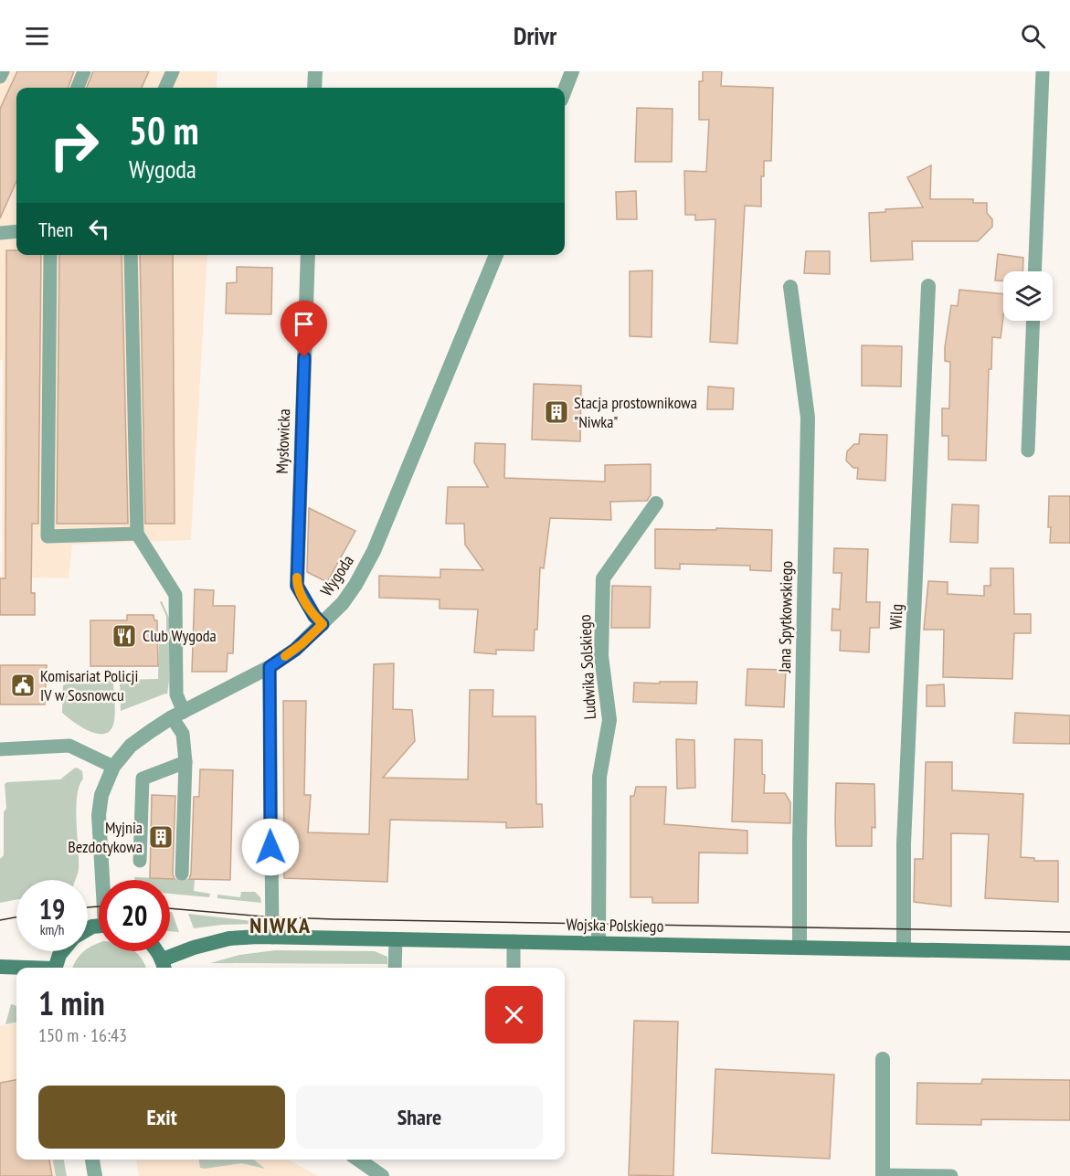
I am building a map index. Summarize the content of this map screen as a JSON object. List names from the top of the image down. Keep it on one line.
{"streets":{"main road":["Wojska Polskiego"],"street":["Mysłowicka","Wygoda","Jana Spytkowskiego","Wilg","Ludwika Solskiego"]},"crossings":[["Mysłowicka","Wygoda"],["Jana Spytkowskiego","Wojska Polskiego"],["Wilg","Wojska Polskiego"],["Ludwika Solskiego","Wojska Polskiego"]],"districts":["NIWKA"],"places":{"building":["Stacja prostownikowa \"Niwka\"","Myjnia Bezdotykowa"],"restaurant":["Club Wygoda"],"public building":["Komisariat Policji IV w Sosnowcu"]},"page":{"header":"Drivr","turn":["50 m","Wygoda"],"then":"Then","speed":"19 km/h","limit":"20","heading":["1 min","150 m · 16:43"],"buttons":["Exit","Share"]}}
